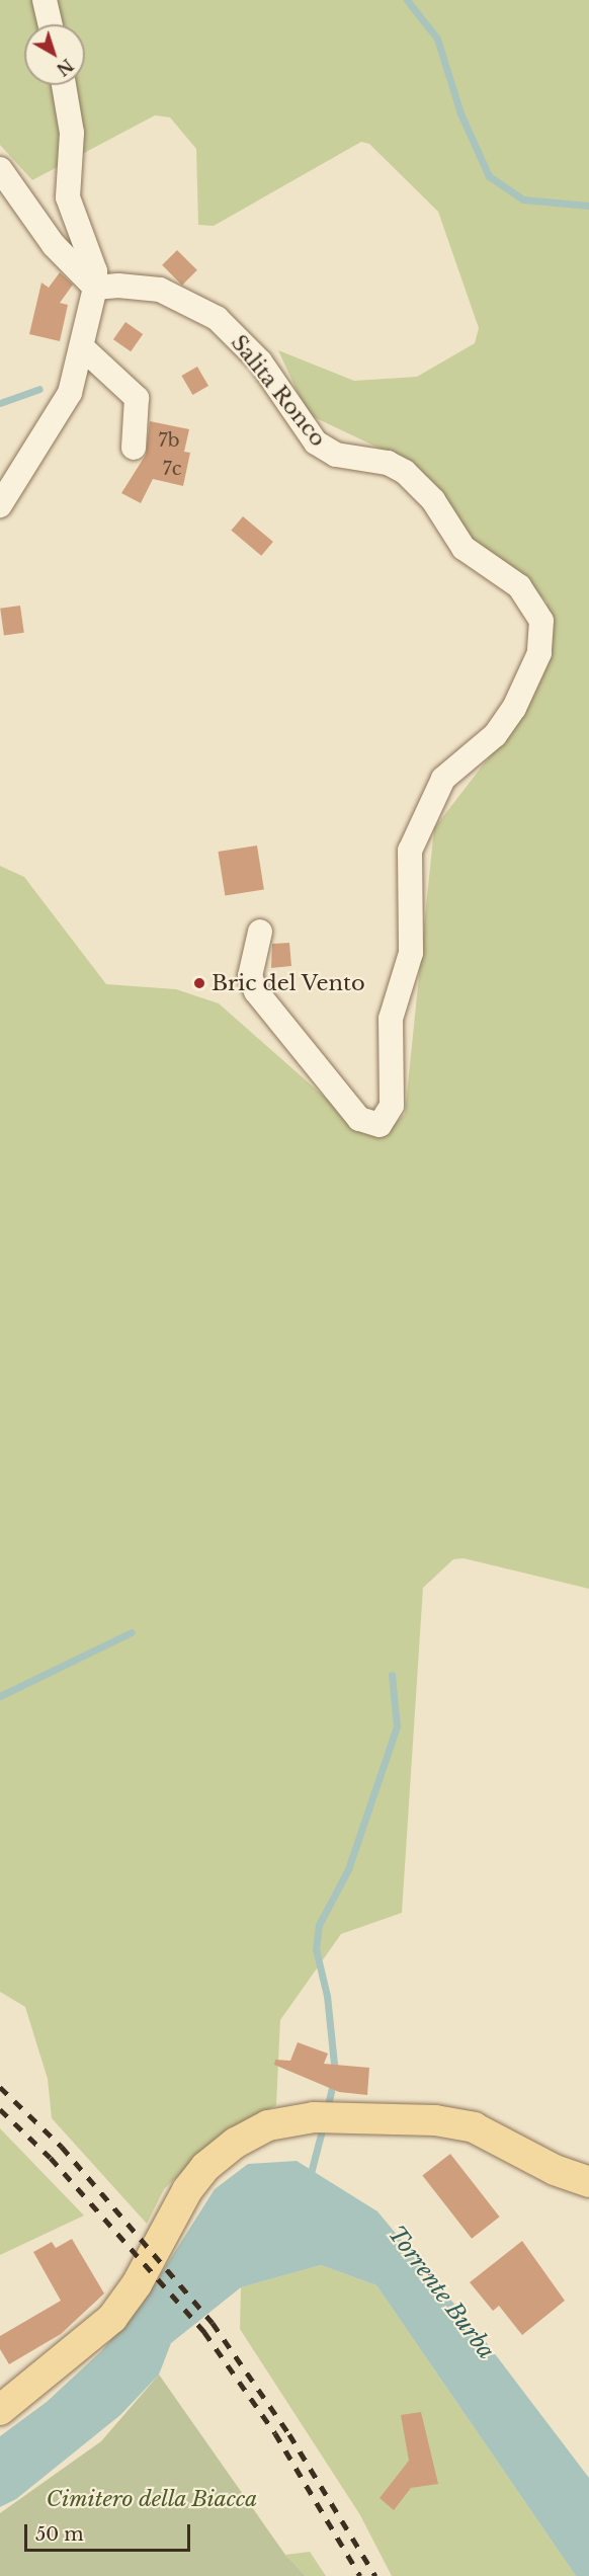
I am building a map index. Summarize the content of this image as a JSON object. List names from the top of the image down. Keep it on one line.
{"streets":{"street":["Salita Ronco"]},"water":["Torrente Burba"],"parks":["Cimitero della Biacca"],"places":["Bric del Vento"],"house_numbers":["7b","7c"],"scale_bar":"50 m","north":"bottom right"}
